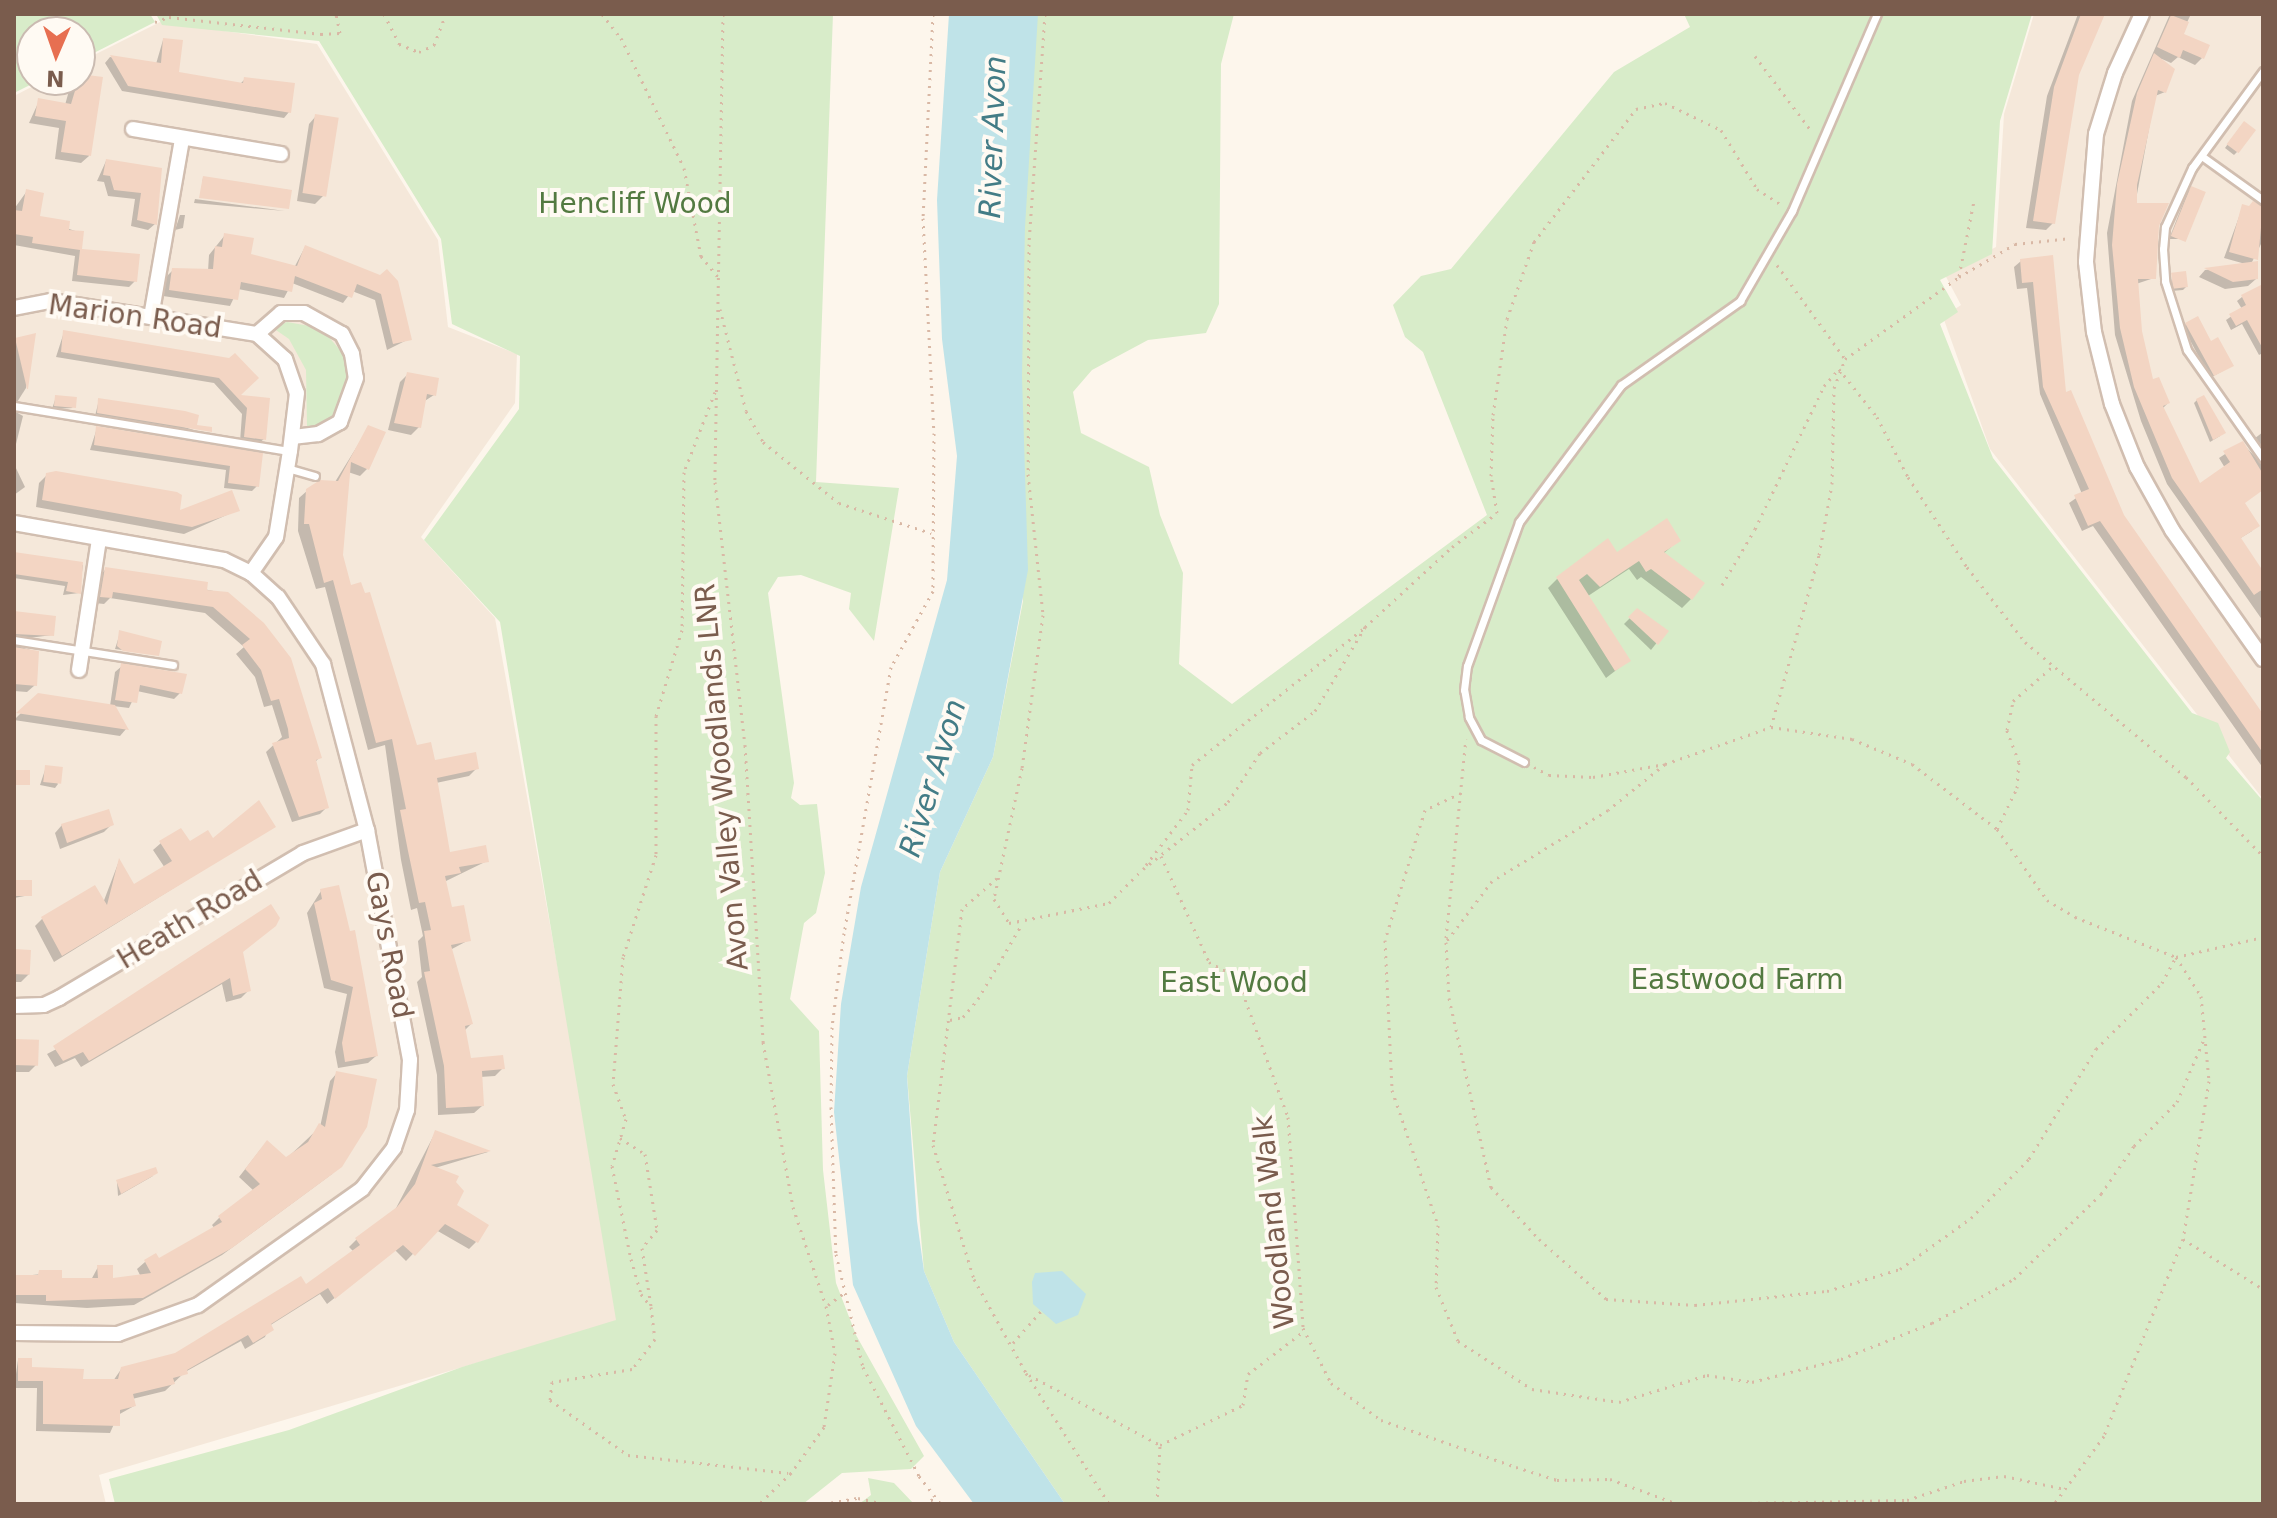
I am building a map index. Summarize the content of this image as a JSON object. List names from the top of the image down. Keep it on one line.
{"streets":{"street":["Marion Road","Heath Road","Gays Road"],"path":["Avon Valley Woodlands LNR","Woodland Walk"]},"crossings":[["Marion Road","Gays Road"],["Heath Road","Gays Road"]],"water":["River Avon"],"parks":["Hencliff Wood","Eastwood Farm","East Wood"],"north":"bottom"}
